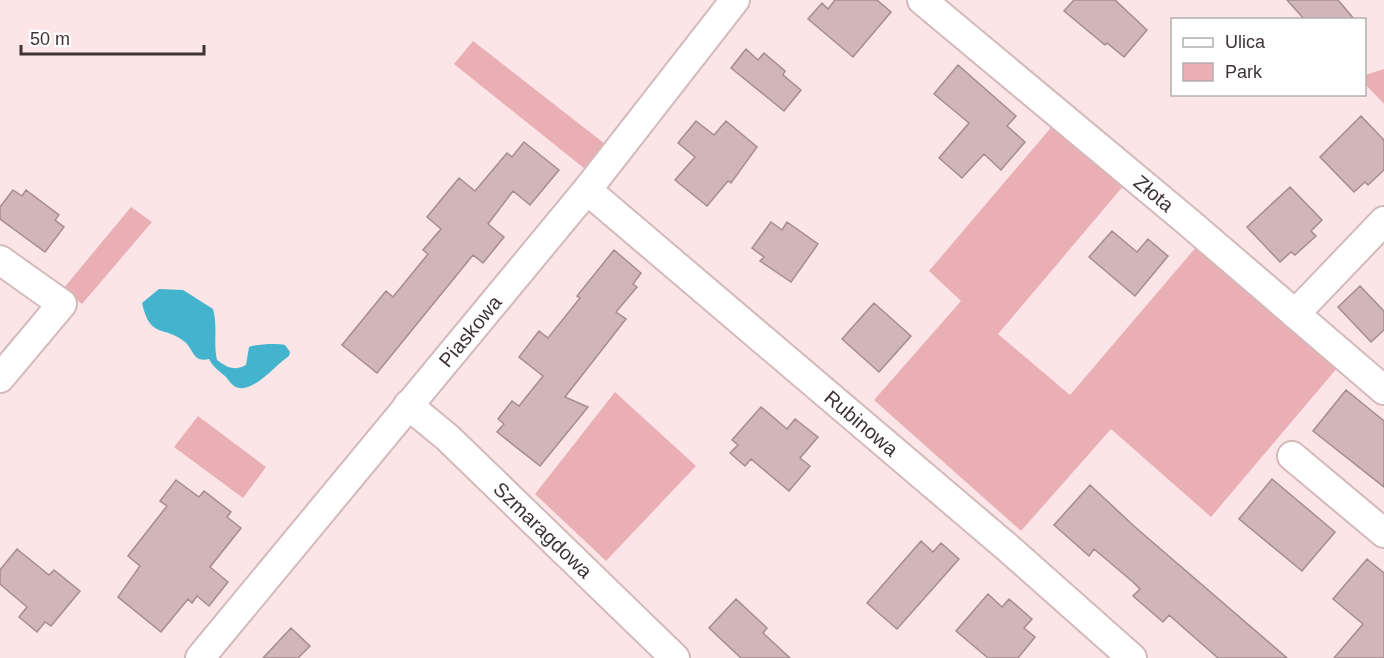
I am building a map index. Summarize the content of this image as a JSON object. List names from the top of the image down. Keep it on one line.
{"streets":{"street":["Złota","Piaskowa","Rubinowa","Szmaragdowa"]},"crossings":[["Piaskowa","Rubinowa"],["Piaskowa","Szmaragdowa"]],"legend":["Ulica","Park"],"scale_bar":"50 m"}
